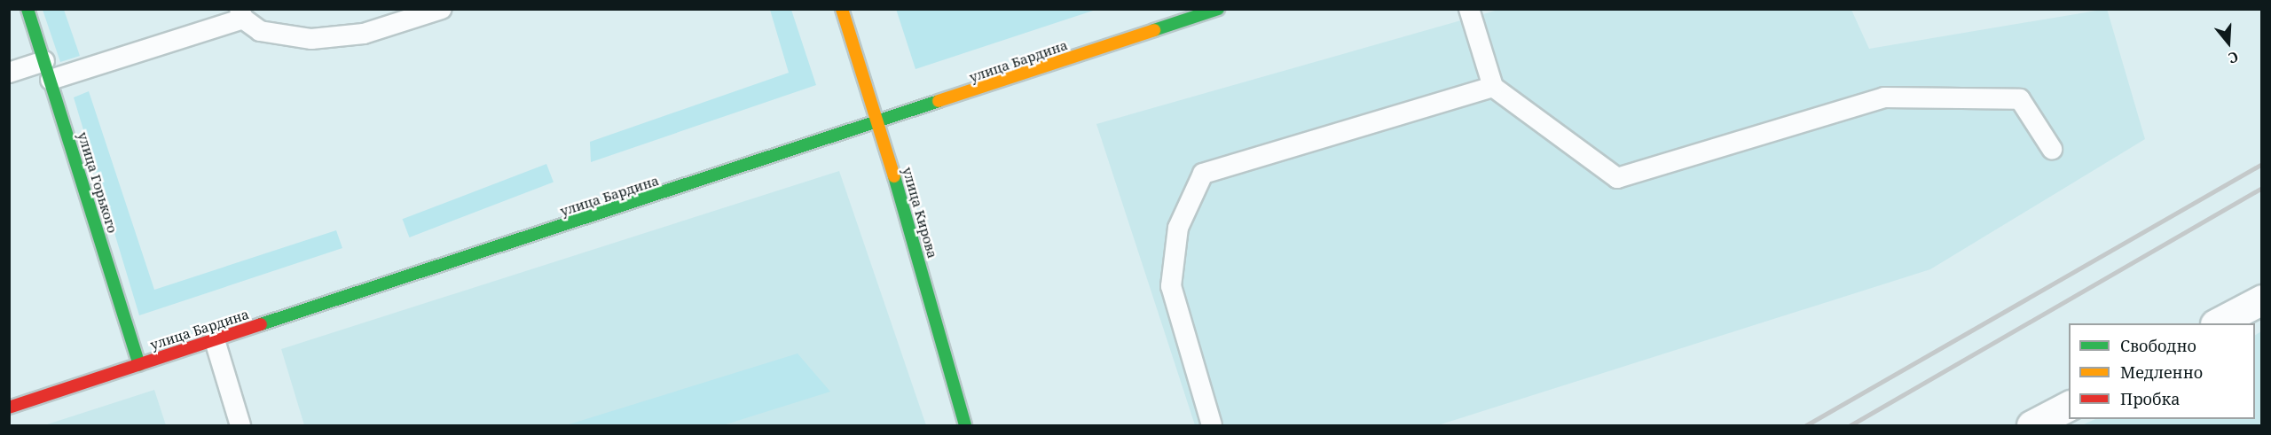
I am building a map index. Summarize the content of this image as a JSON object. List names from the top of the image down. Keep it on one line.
{"streets":{"street":["улица Бардина","улица Горького","улица Кирова"]},"crossings":[["улица Бардина","улица Горького"],["улица Бардина","улица Кирова"]],"legend":["Свободно","Медленно","Пробка"],"north":"bottom"}
